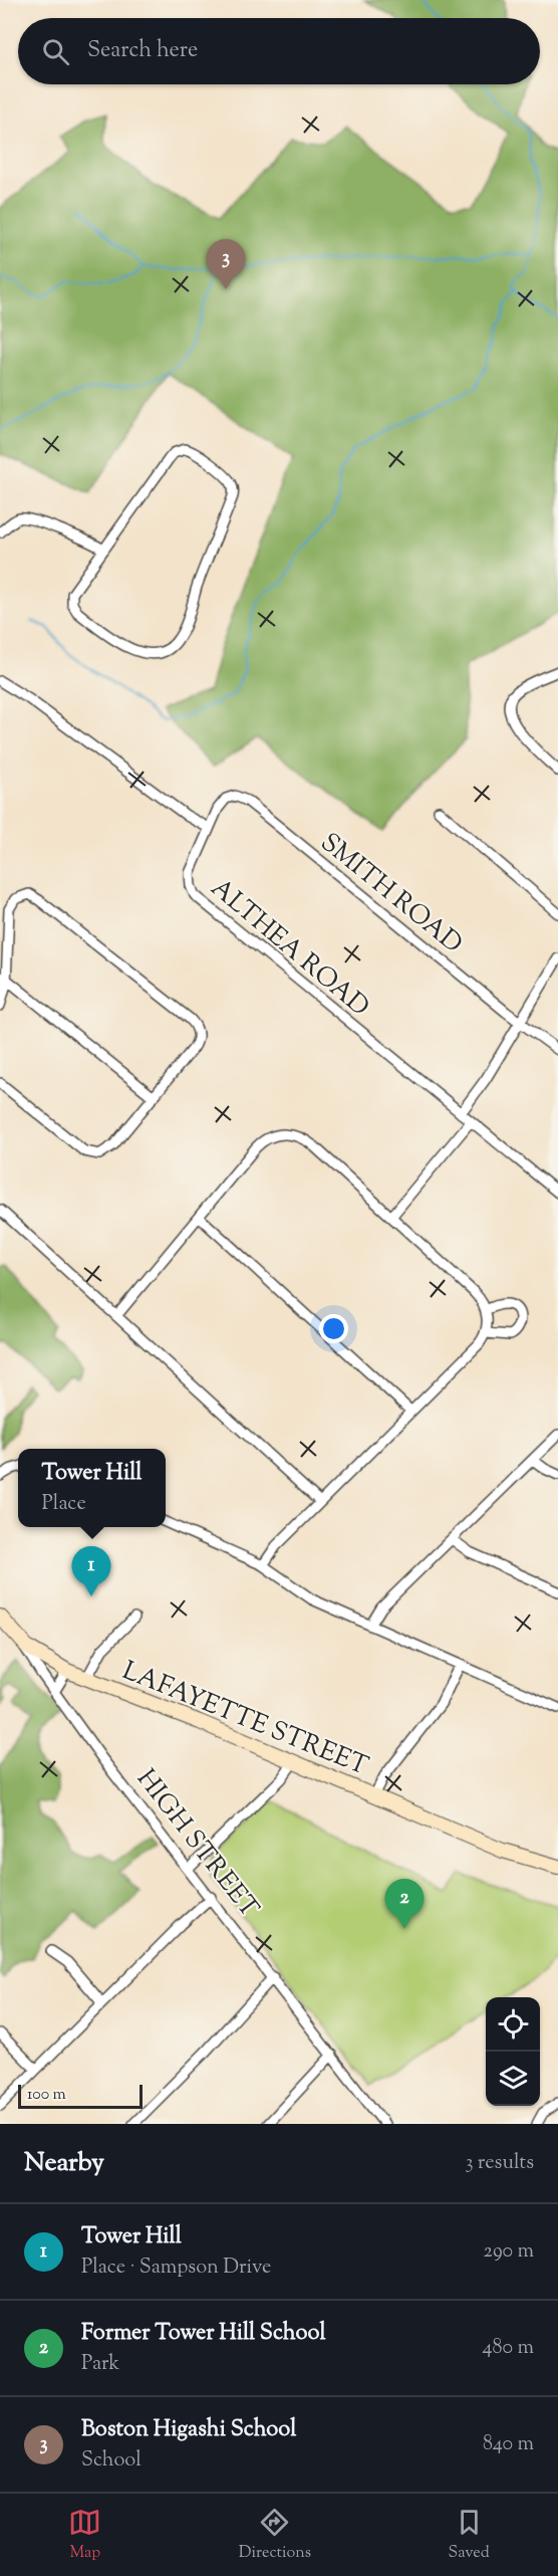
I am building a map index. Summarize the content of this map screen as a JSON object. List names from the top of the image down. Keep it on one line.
{"streets":{"main road":["LAFAYETTE STREET","HIGH STREET"],"street":["SMITH ROAD","ALTHEA ROAD"]},"crossings":[["SMITH ROAD","ALTHEA ROAD"],["LAFAYETTE STREET","HIGH STREET"]],"scale_bar":"100 m","page":{"search":"Search here","pins":["3","1","2"],"popup":["Tower Hill","Place"],"scale":"100 m","heading":["Nearby","3 results"],"list":[{"mark":"1","name":"Tower Hill","note":"Place · Sampson Drive","value":"290 m"},{"mark":"2","name":"Former Tower Hill School","note":"Park","value":"480 m"},{"mark":"3","name":"Boston Higashi School","note":"School","value":"840 m"}],"nav":["Map","Directions","Saved"]}}
